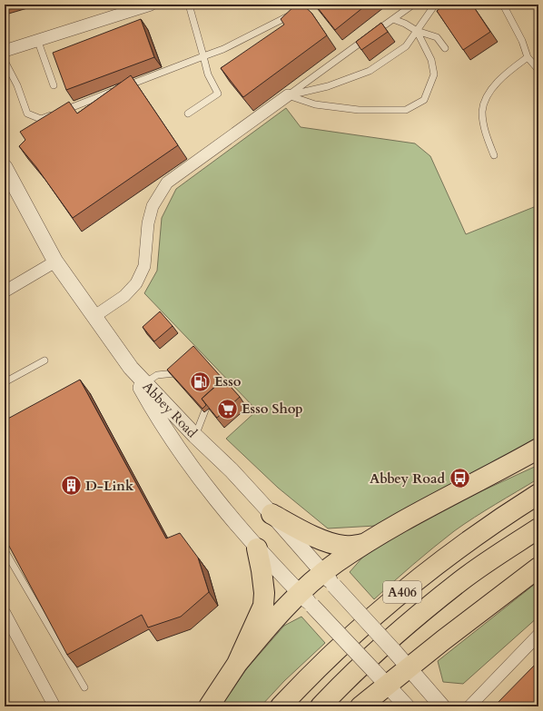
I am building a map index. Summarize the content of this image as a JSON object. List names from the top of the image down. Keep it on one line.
{"streets":{"highway":["A406"],"street":["Abbey Road"]},"places":{"fuel station":["Esso"],"supermarket":["Esso Shop"],"bus stop":["Abbey Road"],"building":["D-Link"]}}
